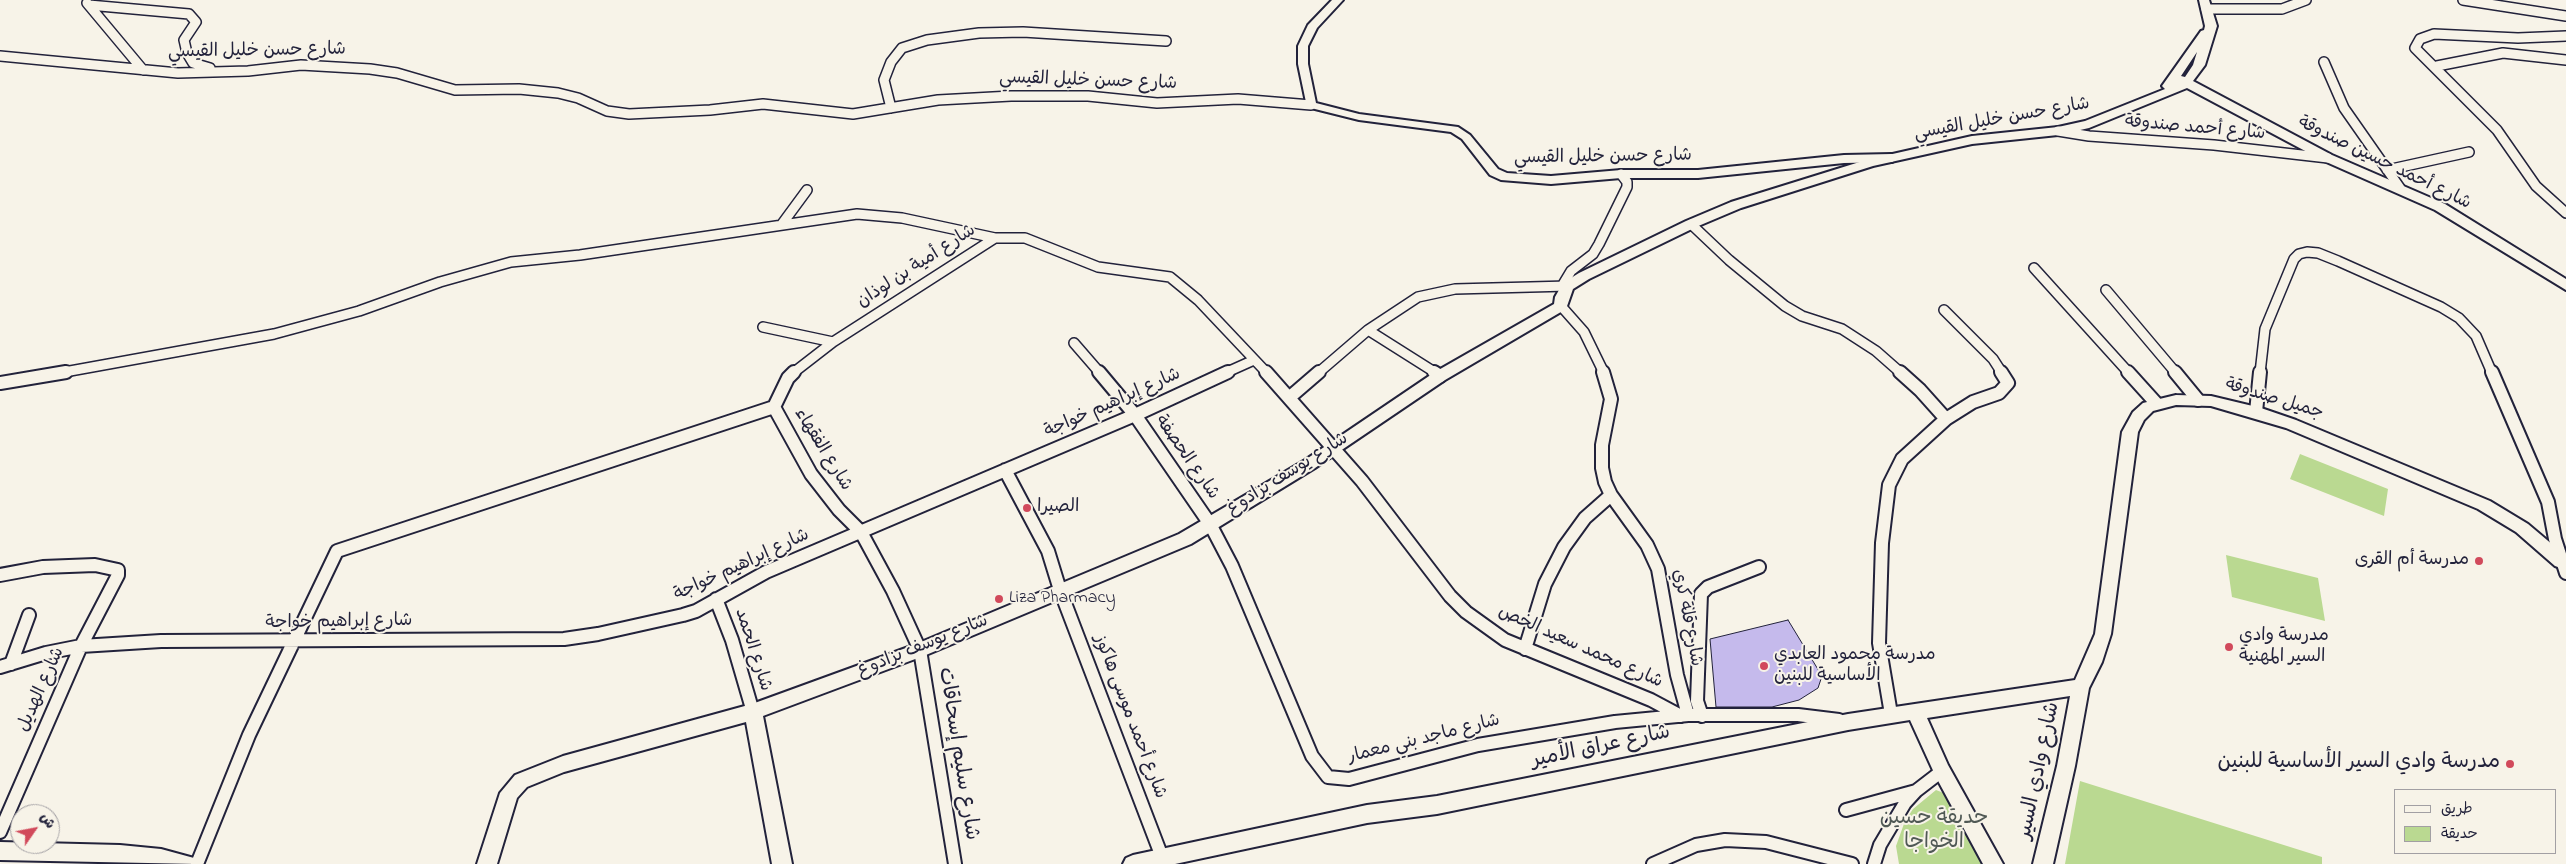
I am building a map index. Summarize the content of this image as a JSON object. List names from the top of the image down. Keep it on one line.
{"streets":{"main road":["شارع حسن خليل القيسي","شارع أحمد حسين صندوقة","جميل صندوقة","شارع يوسف بزادوغ","شارع عراق الأمير","شارع وادي السير"],"street":["شارع أحمد صندوقة","شارع أمية بن لوذان","شارع إبراهيم خواجة","شارع الفقهاء","شارع الحصفة","شارع قلة كري","شارع محمد سعيد الخص","شارع الحمد","شارع الهديل","شارع أحمد موسى هاكوز","شارع ماجد بني معمار","شارع سليم إسحاقات"]},"crossings":[["شارع حسن خليل القيسي","شارع أحمد صندوقة"],["شارع حسن خليل القيسي","شارع أحمد حسين صندوقة"],["شارع حسن خليل القيسي","شارع أمية بن لوذان"],["شارع أحمد صندوقة","شارع أحمد حسين صندوقة"],["شارع أمية بن لوذان","شارع إبراهيم خواجة"],["شارع أمية بن لوذان","شارع الفقهاء"],["شارع أمية بن لوذان","شارع يوسف بزادوغ"],["شارع أمية بن لوذان","شارع محمد سعيد الخص"],["شارع إبراهيم خواجة","شارع الفقهاء"],["شارع إبراهيم خواجة","شارع الحصفة"],["شارع إبراهيم خواجة","شارع الحمد"],["شارع إبراهيم خواجة","شارع الهديل"],["شارع إبراهيم خواجة","شارع أحمد موسى هاكوز"],["شارع الفقهاء","شارع يوسف بزادوغ"],["شارع الفقهاء","شارع سليم إسحاقات"],["شارع الحصفة","شارع يوسف بزادوغ"],["شارع الحصفة","شارع ماجد بني معمار"],["شارع يوسف بزادوغ","شارع قلة كري"],["شارع يوسف بزادوغ","شارع محمد سعيد الخص"],["شارع يوسف بزادوغ","شارع الحمد"],["شارع يوسف بزادوغ","شارع أحمد موسى هاكوز"],["شارع يوسف بزادوغ","شارع ماجد بني معمار"],["شارع يوسف بزادوغ","شارع سليم إسحاقات"],["شارع قلة كري","شارع محمد سعيد الخص"],["شارع قلة كري","شارع ماجد بني معمار"],["شارع محمد سعيد الخص","شارع ماجد بني معمار"],["شارع أحمد موسى هاكوز","شارع عراق الأمير"],["شارع عراق الأمير","شارع وادي السير"]],"parks":["حديقة حسين الخواجا"],"places":["الصيرا","مدرسة أم القرى","Liza Pharmacy","مدرسة وادي السير المهنية","مدرسة محمود العابدي الأساسية للبنين","مدرسة وادي السير الأساسية للبنين"],"legend":["طريق","حديقة"],"north":"top right"}
